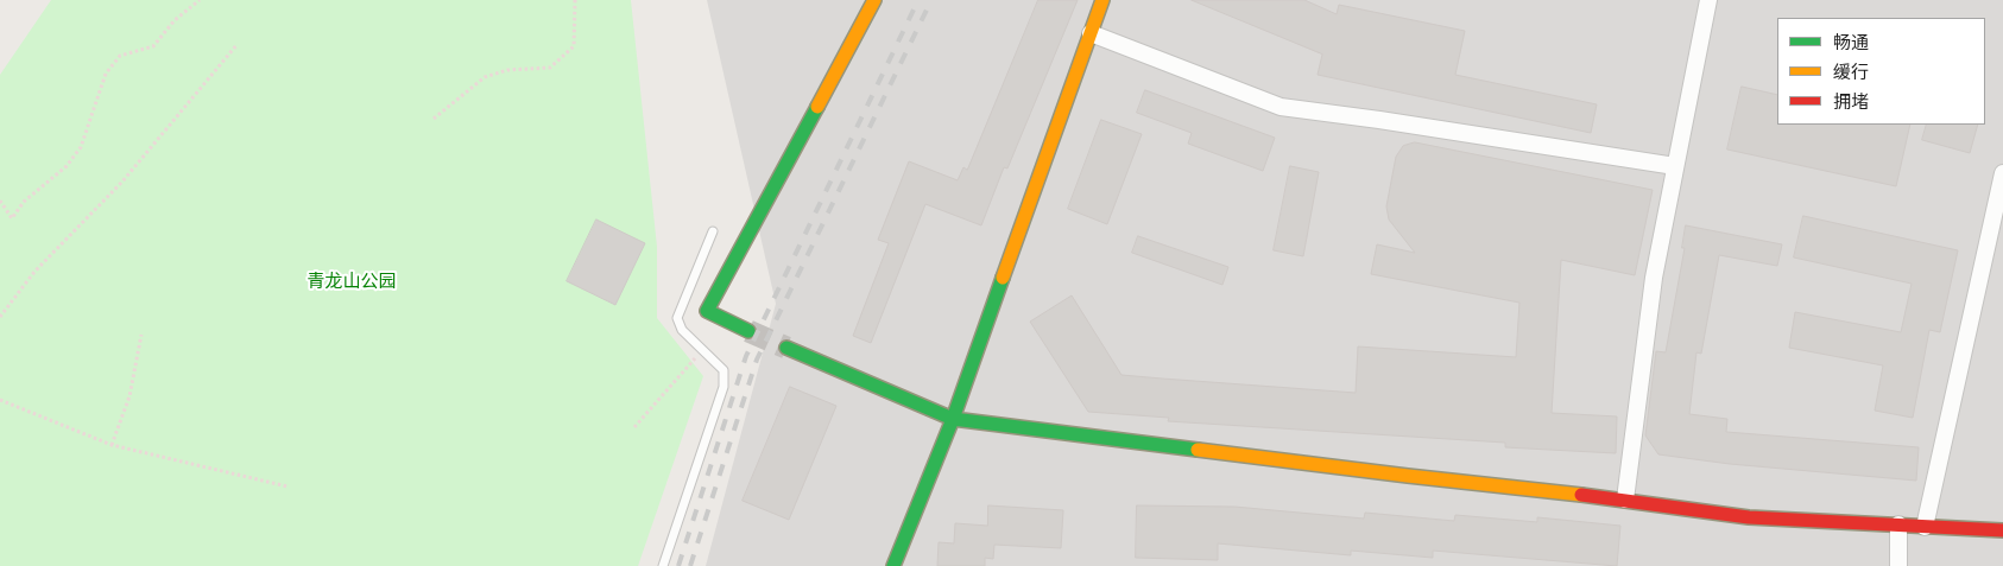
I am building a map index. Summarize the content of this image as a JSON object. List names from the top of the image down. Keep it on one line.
{"parks":["青龙山公园"],"legend":["畅通","缓行","拥堵"]}
